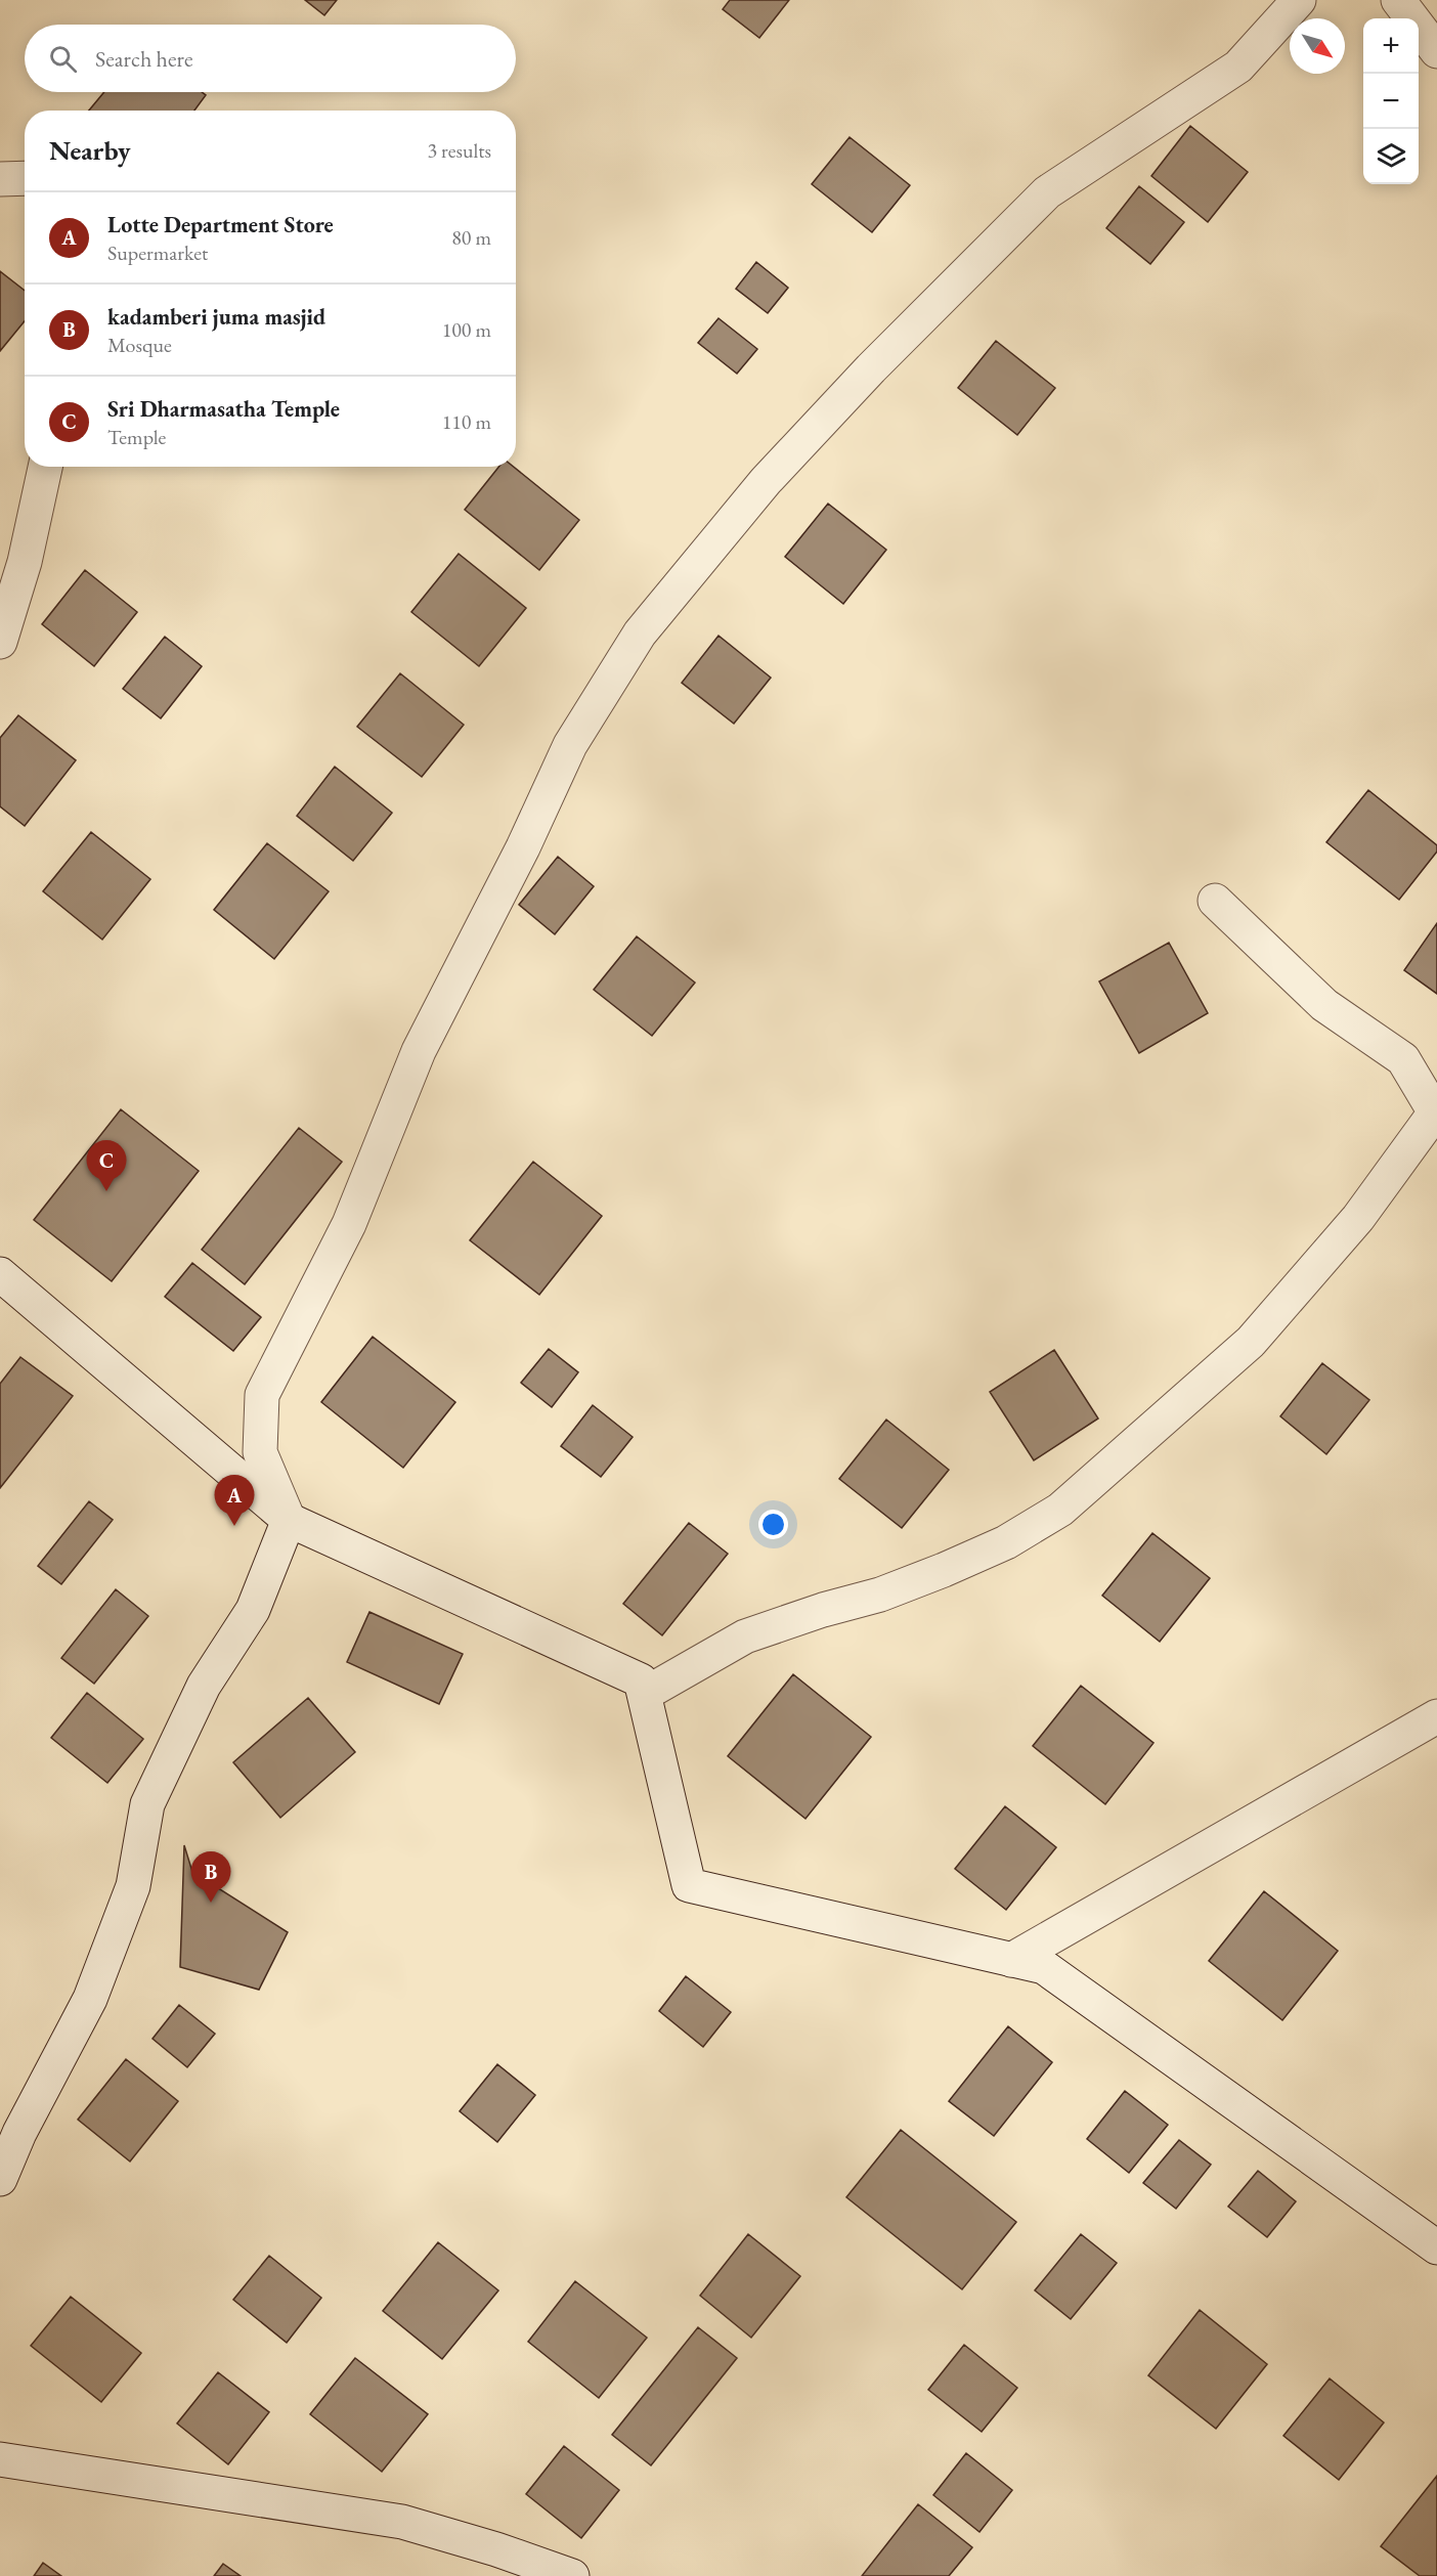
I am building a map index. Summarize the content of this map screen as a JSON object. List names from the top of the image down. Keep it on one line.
{"north":"bottom right","page":{"map_buttons":["+","−"],"search":"Search here","heading":["Nearby","3 results"],"list":[{"mark":"A","name":"Lotte Department Store","note":"Supermarket","value":"80 m"},{"mark":"B","name":"kadamberi juma masjid","note":"Mosque","value":"100 m"},{"mark":"C","name":"Sri Dharmasatha Temple","note":"Temple","value":"110 m"}],"pins":["C","A","B"]}}
